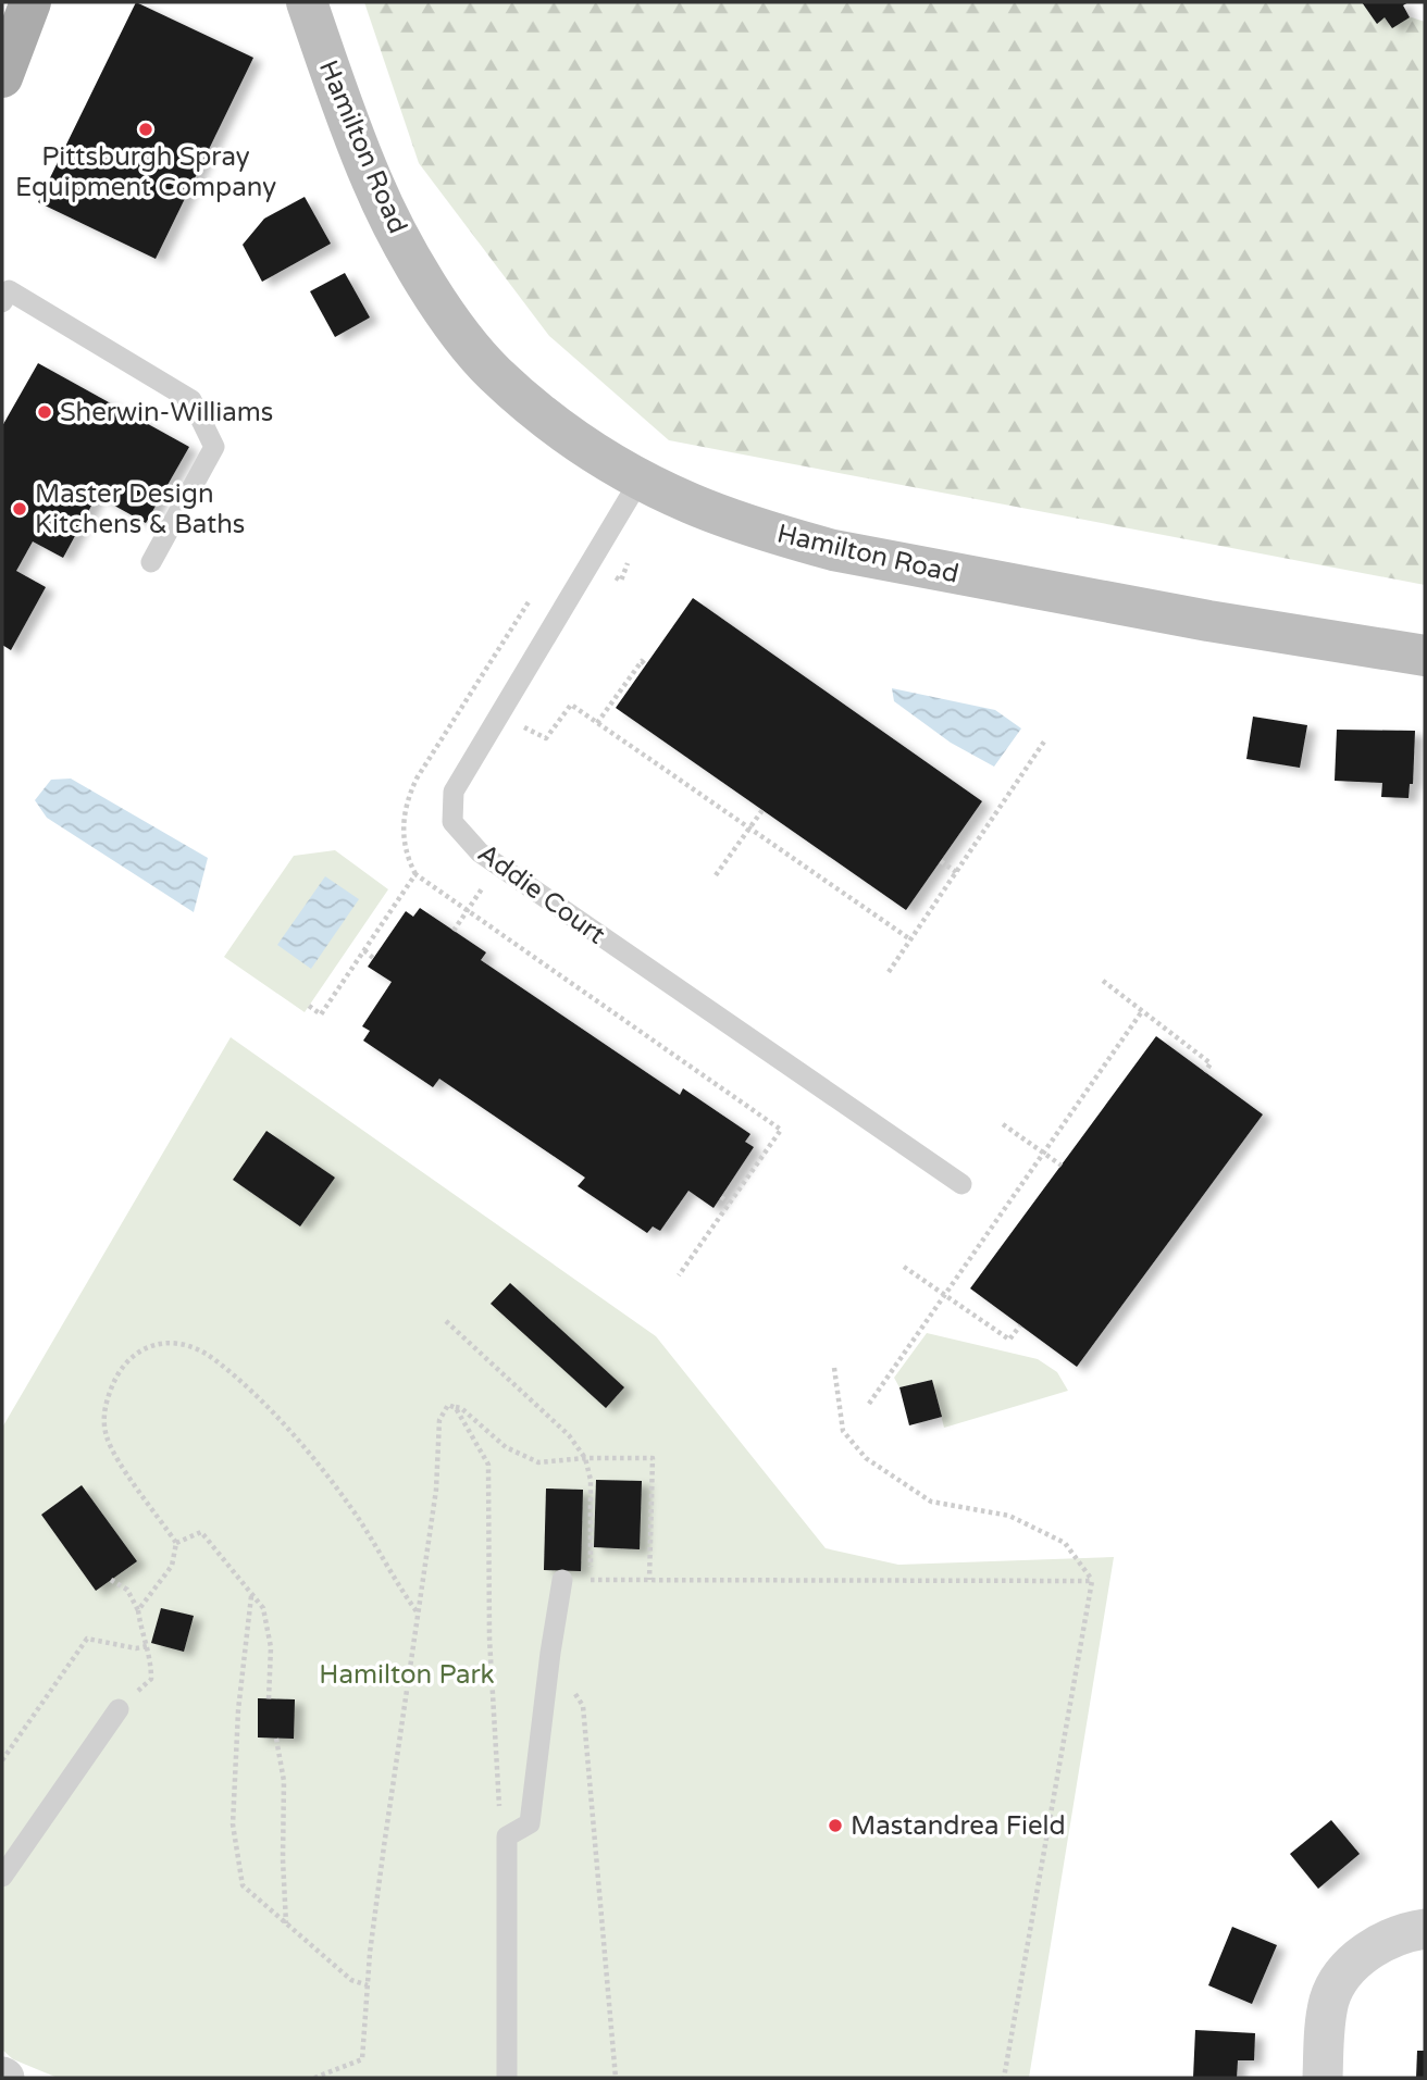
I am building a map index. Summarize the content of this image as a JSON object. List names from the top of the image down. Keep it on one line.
{"streets":{"street":["Hamilton Road"],"lane":["Addie Court"]},"crossings":[["Hamilton Road","Addie Court"]],"parks":["Hamilton Park"],"places":["Pittsburgh Spray Equipment Company","Sherwin-Williams","Master Design Kitchens & Baths","Mastandrea Field"]}
